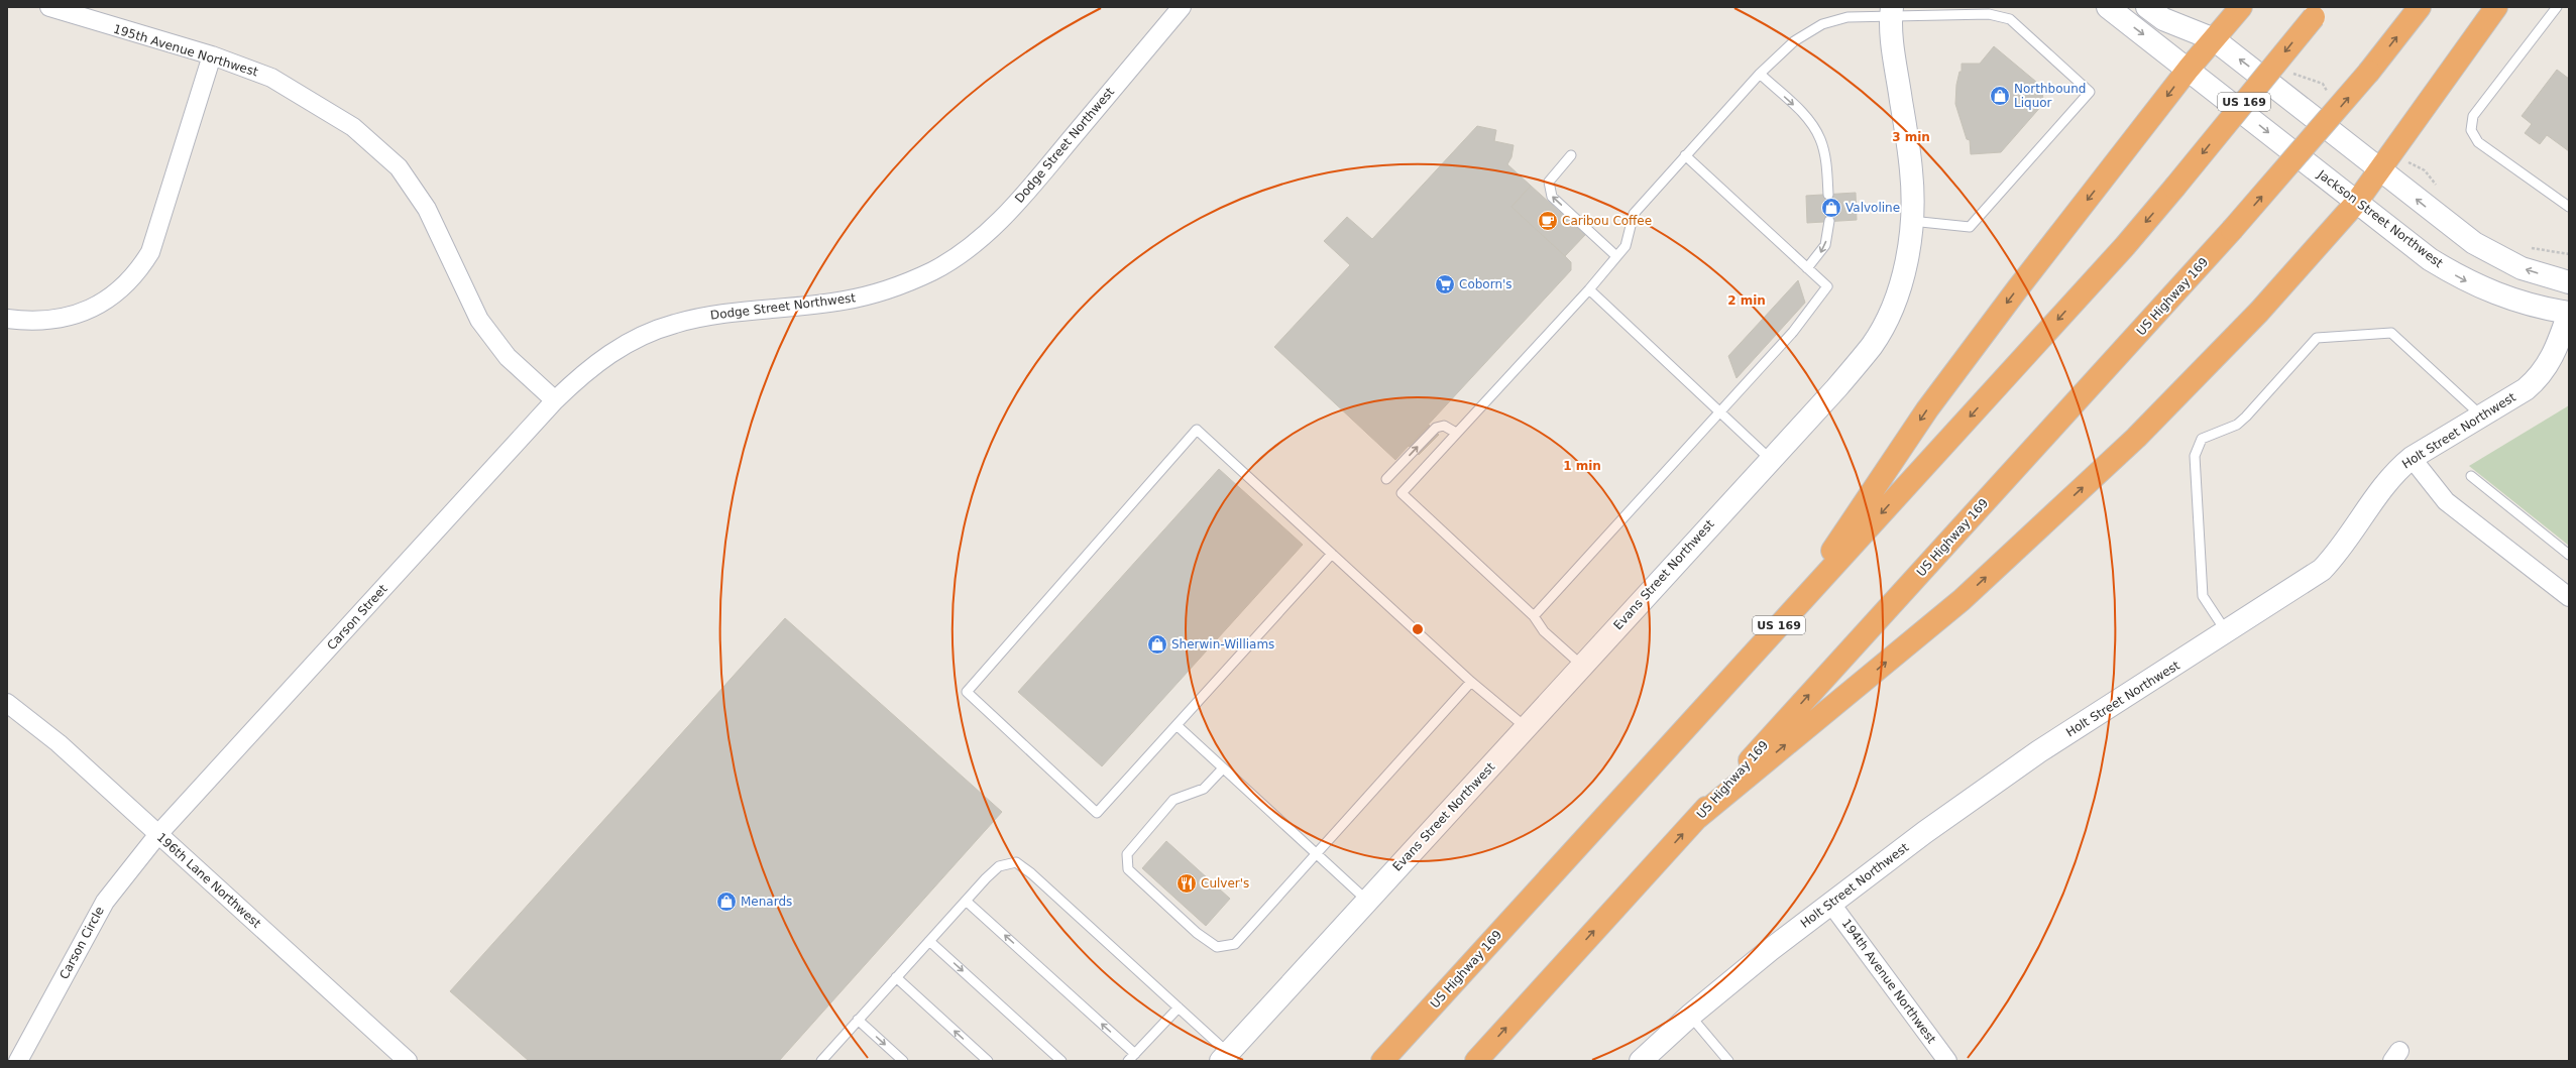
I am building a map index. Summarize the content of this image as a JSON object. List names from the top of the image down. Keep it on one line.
{"streets":{"highway":["US 169","US Highway 169"],"street":["195th Avenue Northwest","Dodge Street Northwest","Jackson Street Northwest","Holt Street Northwest","Evans Street Northwest","Carson Street","196th Lane Northwest","Carson Circle","194th Avenue Northwest"]},"crossings":[["195th Avenue Northwest","Dodge Street Northwest"],["195th Avenue Northwest","Carson Street"],["Dodge Street Northwest","Carson Street"],["Jackson Street Northwest","Holt Street Northwest"],["Holt Street Northwest","194th Avenue Northwest"],["Carson Street","196th Lane Northwest"],["Carson Street","Carson Circle"],["196th Lane Northwest","Carson Circle"]],"places":{"shop":["Northbound Liquor","Valvoline","Sherwin-Williams","Menards"],"cafe":["Caribou Coffee"],"supermarket":["Coborn's"],"restaurant":["Culver's"]},"rings":["3 min","2 min","1 min"]}
